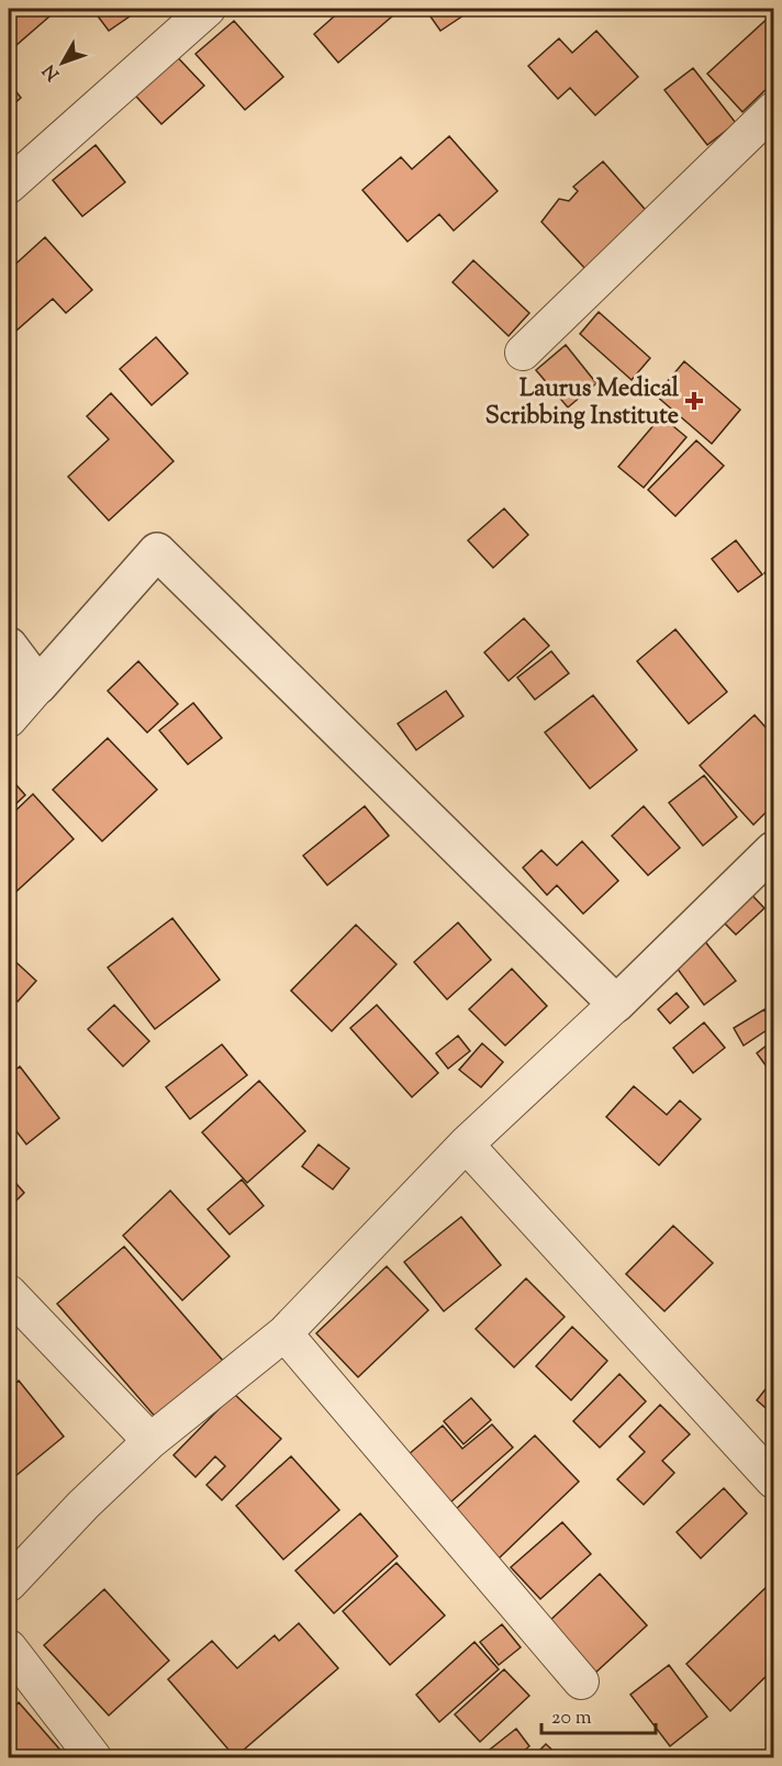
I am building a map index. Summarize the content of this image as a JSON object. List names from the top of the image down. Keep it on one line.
{"places":{"health":["Laurus Medical Scribbing Institute"]},"scale_bar":"20 m","north":"bottom left"}
